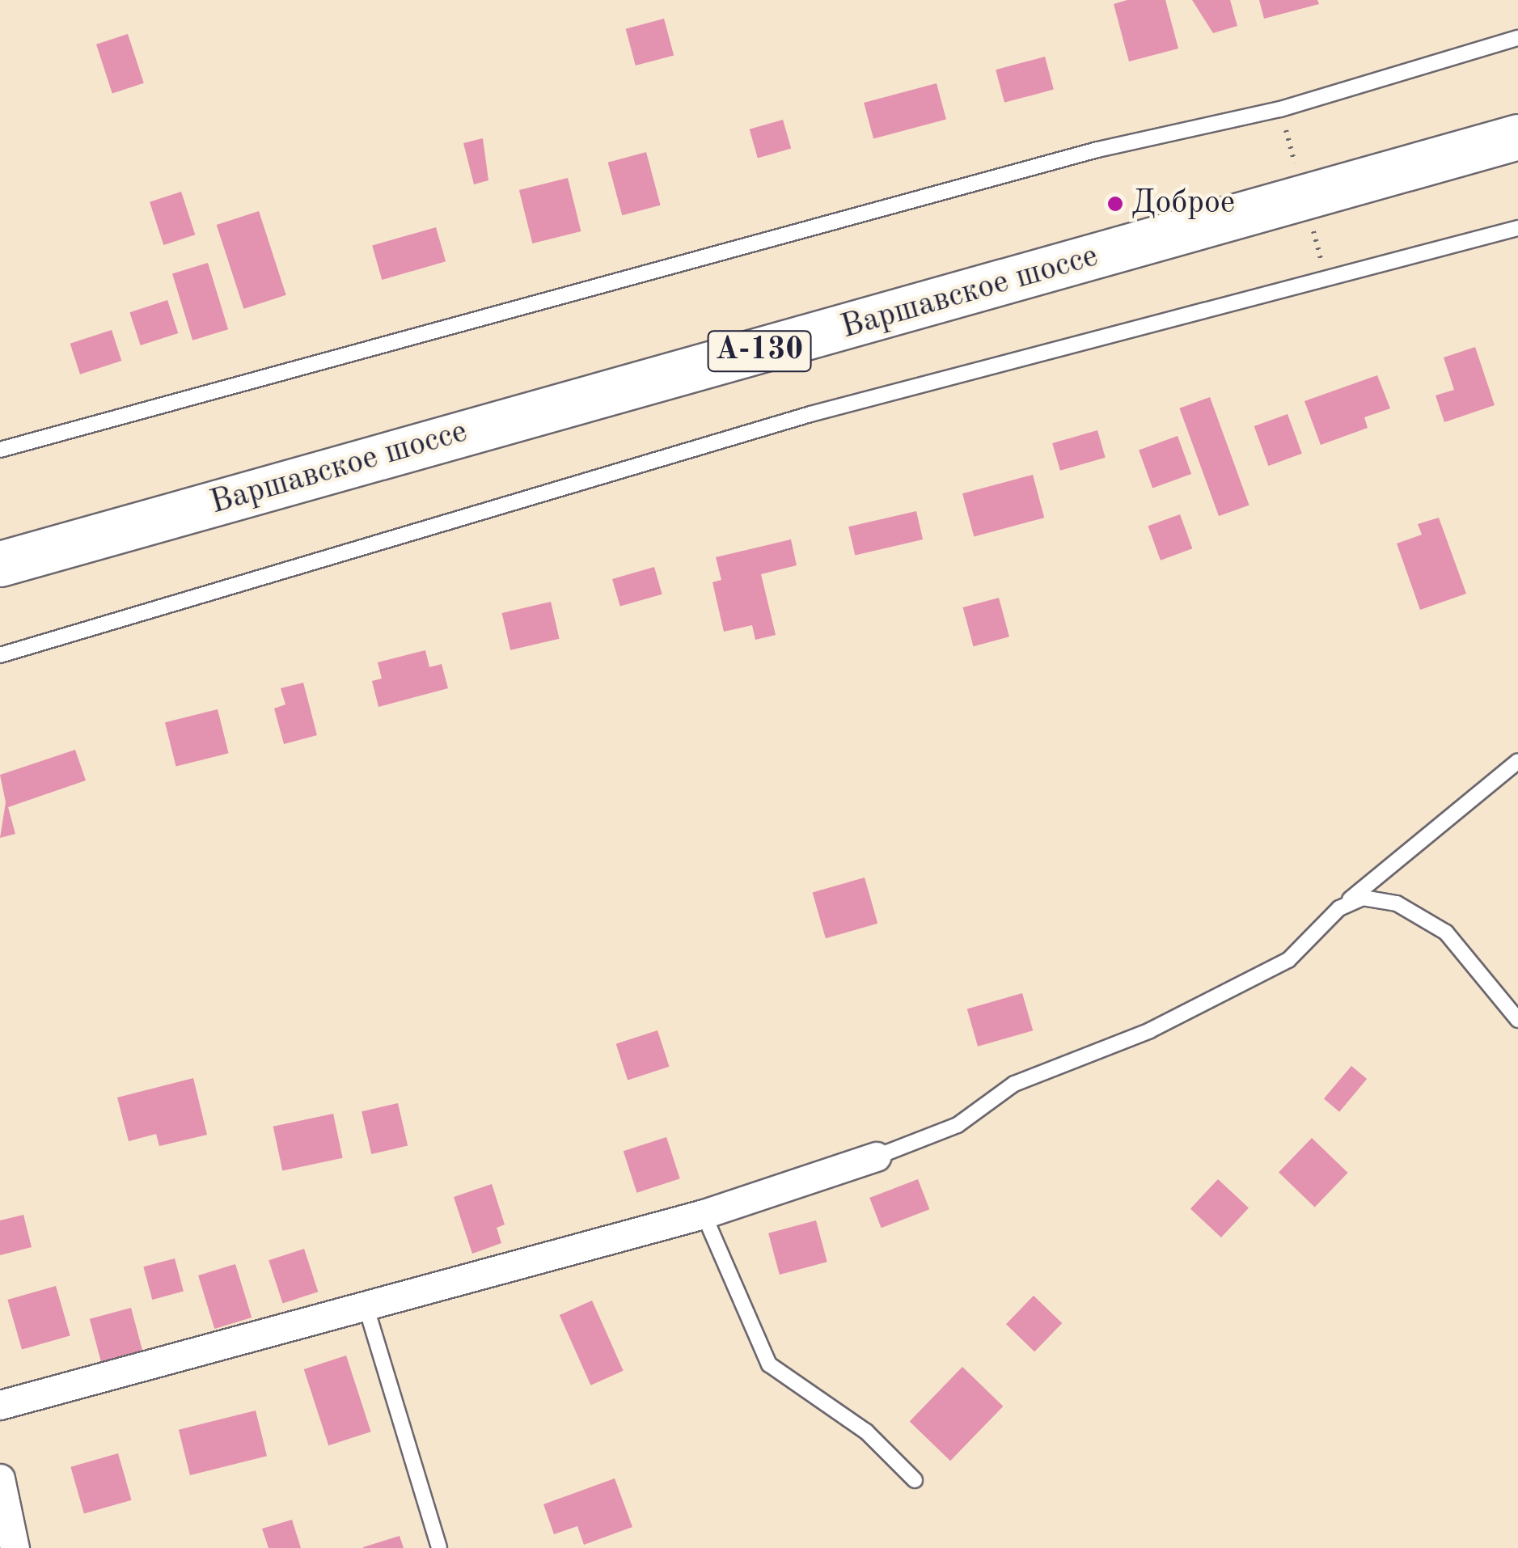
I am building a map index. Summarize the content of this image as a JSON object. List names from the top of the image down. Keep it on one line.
{"streets":{"main road":["Варшавское шоссе","А-130"]},"places":["Доброе"]}
